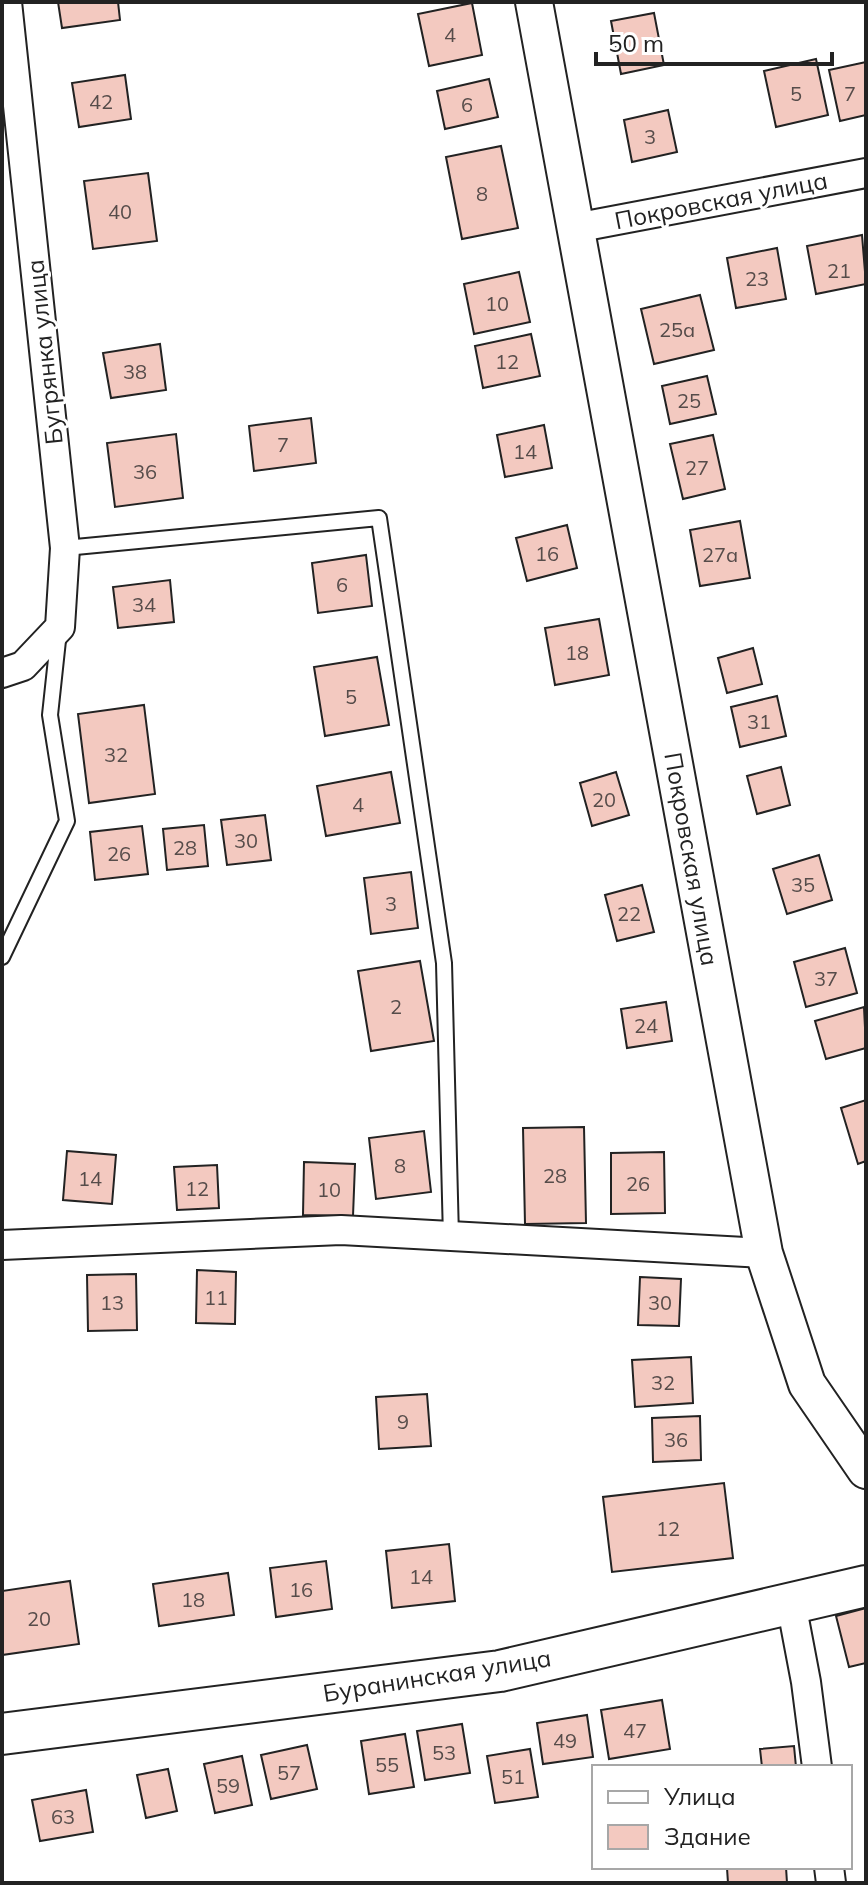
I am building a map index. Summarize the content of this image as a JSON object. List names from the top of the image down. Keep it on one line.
{"streets":{"main road":["Буранинская улица"],"street":["Покровская улица","Бугрянка улица"]},"house_numbers":["4","5","7","42","6","3","8","40","21","23","10","25а","12","38","25","7","14","27","36","16","27а","6","34","18","5","31","32","20","4","30","28","26","35","3","22","37","2","24","8","28","14","26","12","10","11","13","30","32","9","36","12","14","16","18","20","47","49","53","55","57","51","59","63"],"legend":["Улица","Здание"],"scale_bar":"50 m"}
